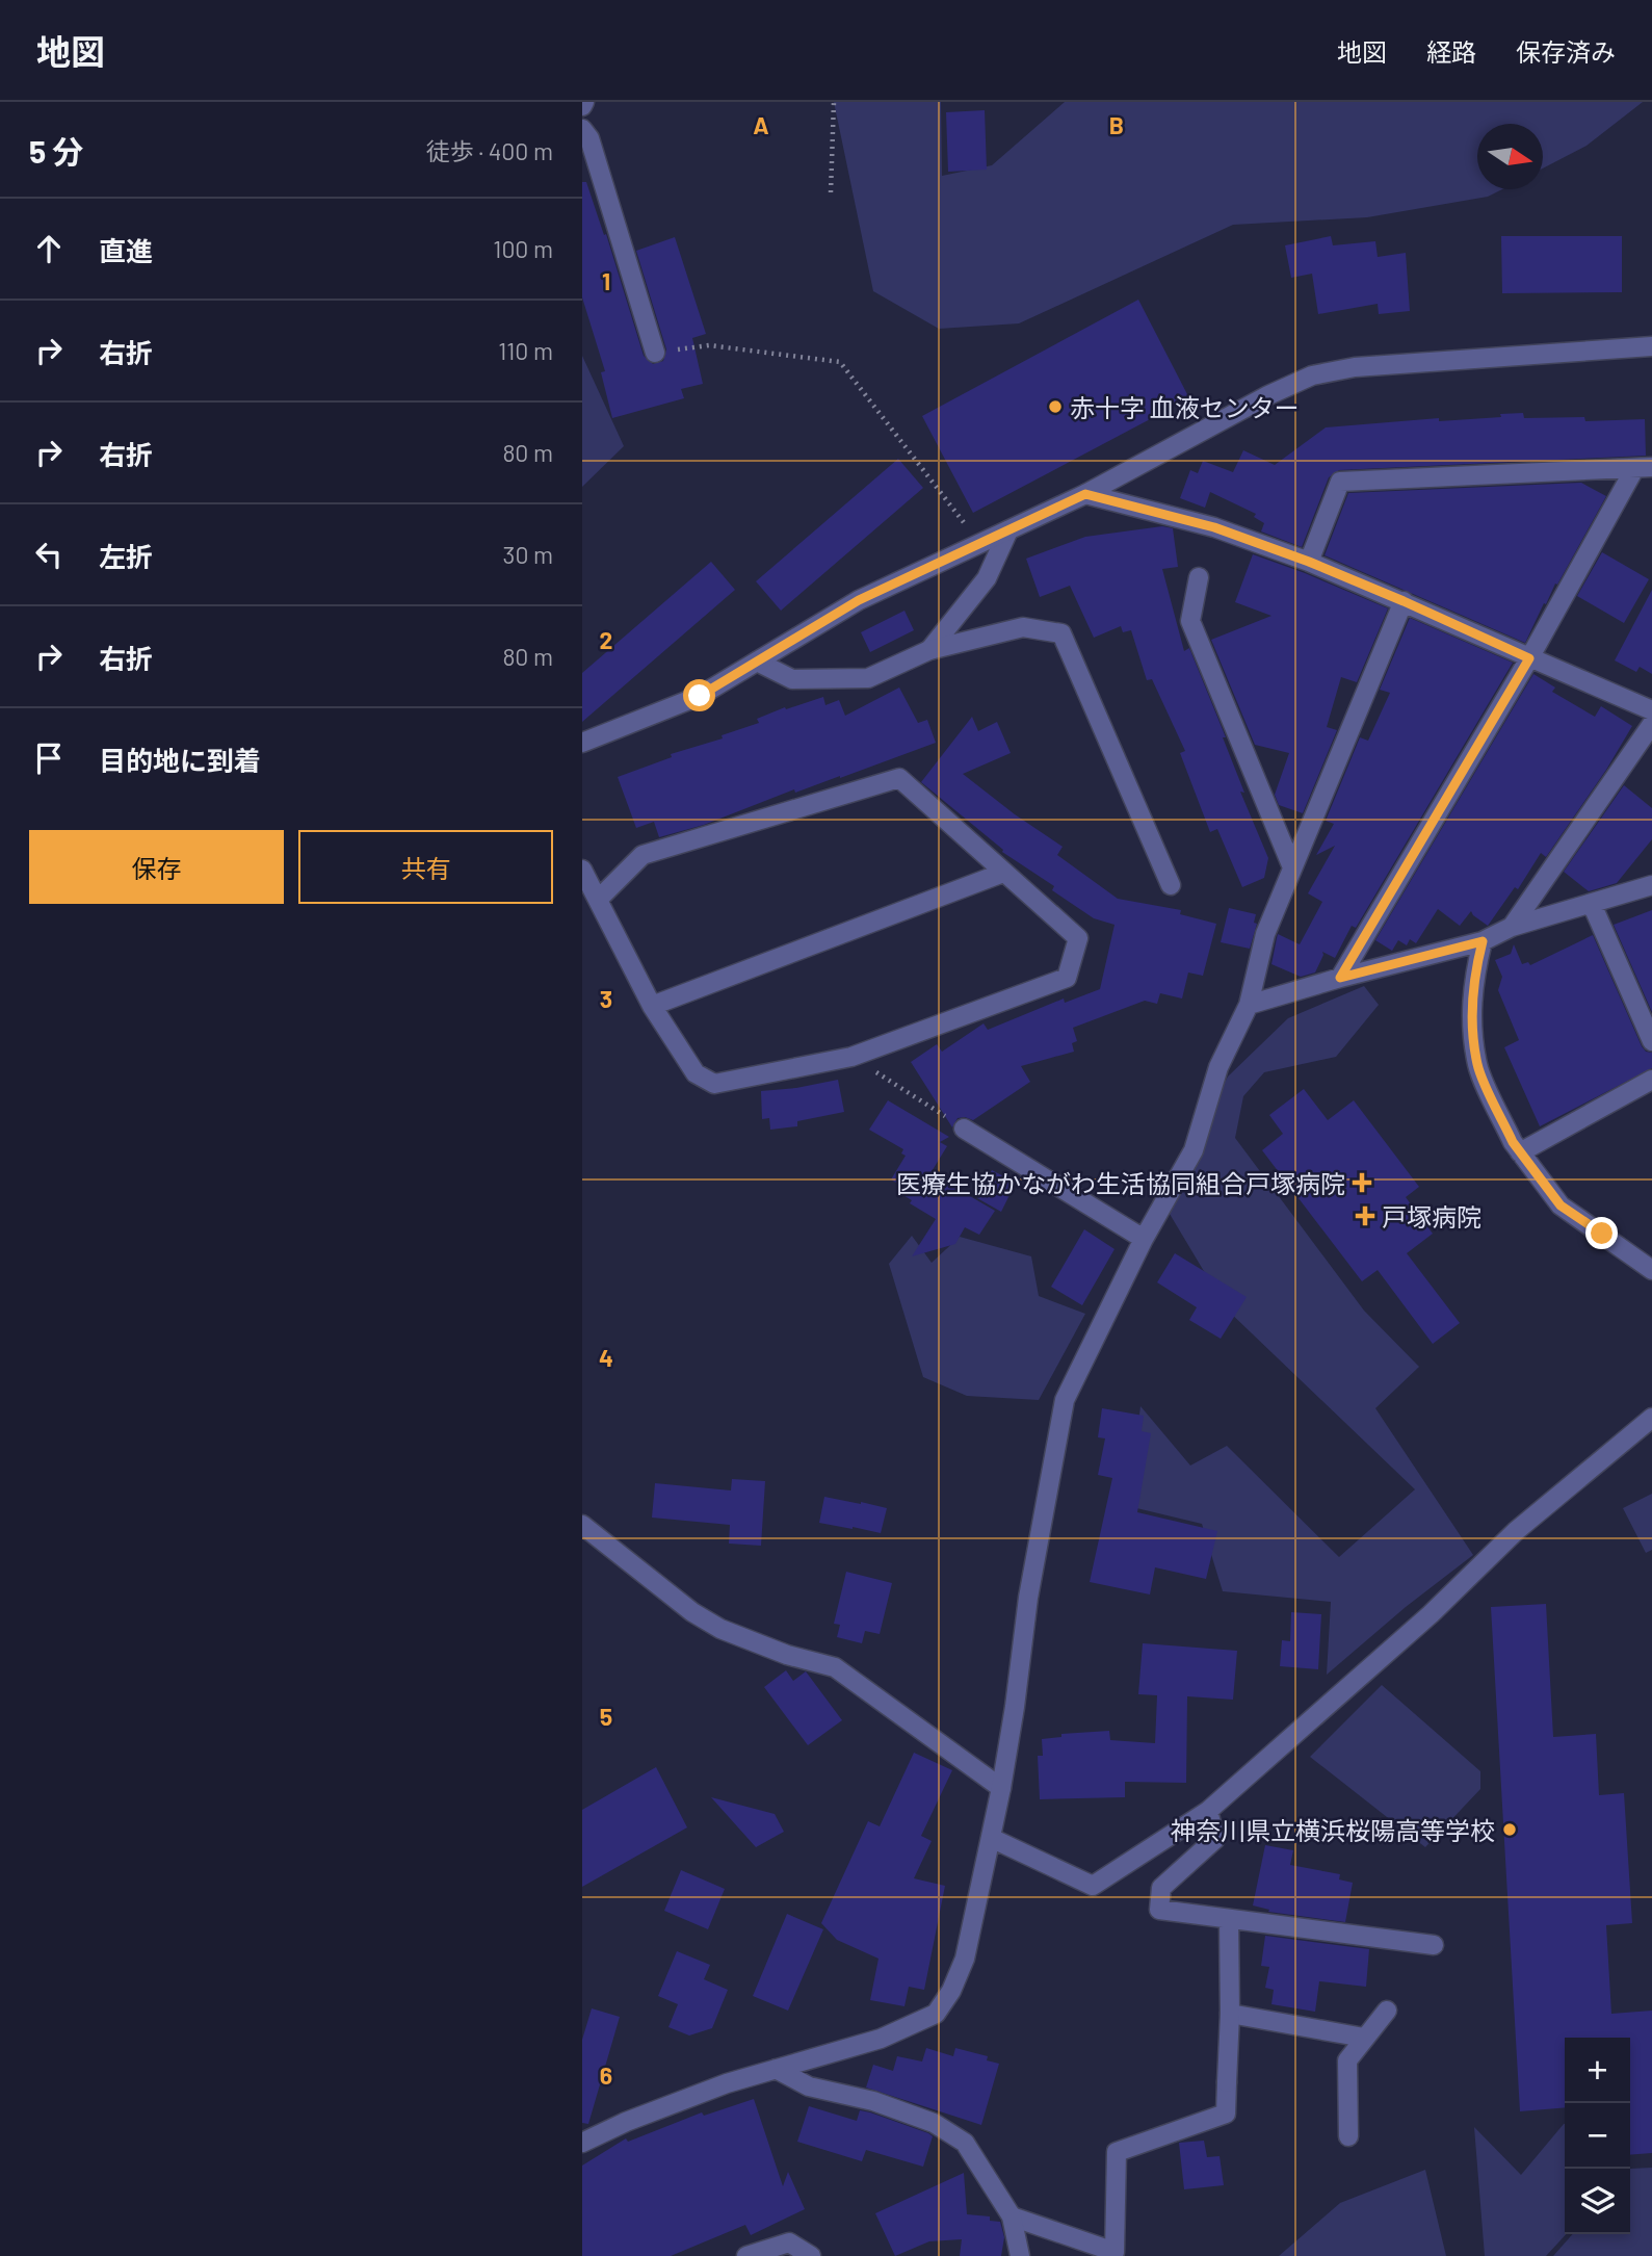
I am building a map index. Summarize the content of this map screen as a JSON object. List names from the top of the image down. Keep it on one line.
{"places":{"other":["赤十字 血液センター","神奈川県立横浜桜陽高等学校"],"health":["医療生協かながわ生活協同組合戸塚病院","戸塚病院"]},"north":"right","page":{"header":"地図","nav":["地図","経路","保存済み"],"heading":["5 分","徒歩 · 400 m"],"list":[["直進","100 m"],["右折","110 m"],["右折","80 m"],["左折","30 m"],["右折","80 m"],"目的地に到着"],"buttons":["保存","共有"],"map_buttons":["+","−"]},"grid":{"columns":["A","B"],"rows":["1","2","3","4","5","6"]}}
